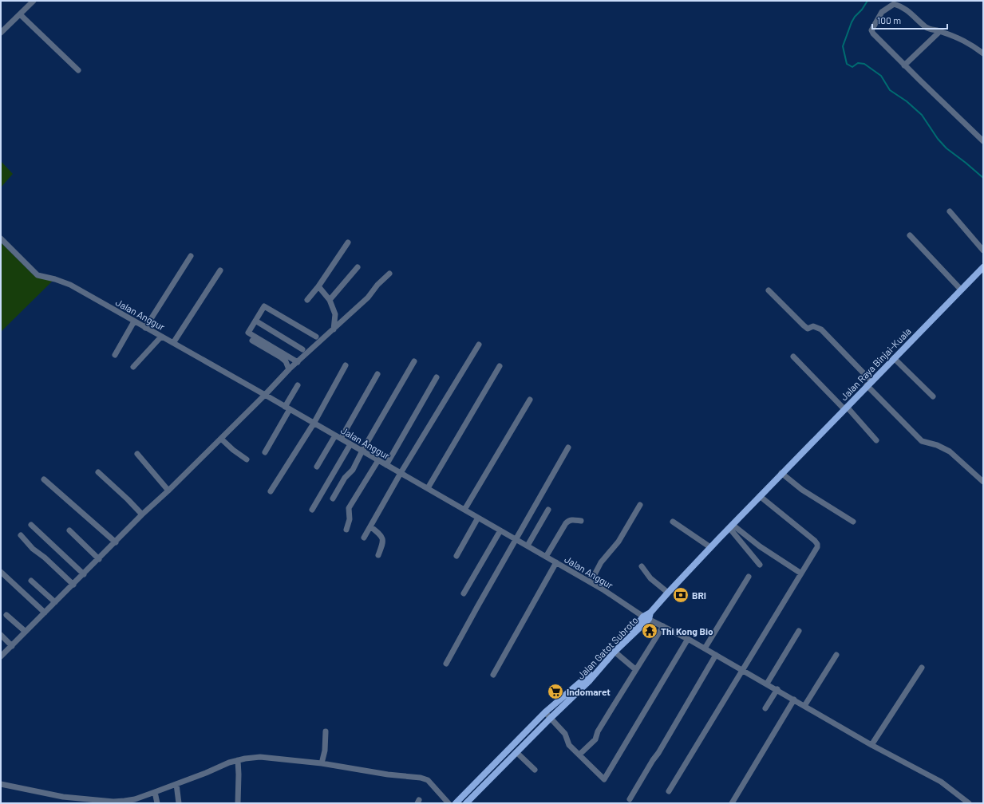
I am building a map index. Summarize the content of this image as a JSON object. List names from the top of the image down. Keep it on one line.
{"streets":{"main road":["Jalan Raya Binjai-Kuala","Jalan Gatot Subroto"],"street":["Jalan Anggur"]},"crossings":[["Jalan Anggur","Jalan Gatot Subroto"],["Jalan Raya Binjai-Kuala","Jalan Gatot Subroto"]],"places":{"bank":["BRI"],"temple":["Thi Kong Bio"],"supermarket":["Indomaret"]},"scale_bar":"100 m"}
